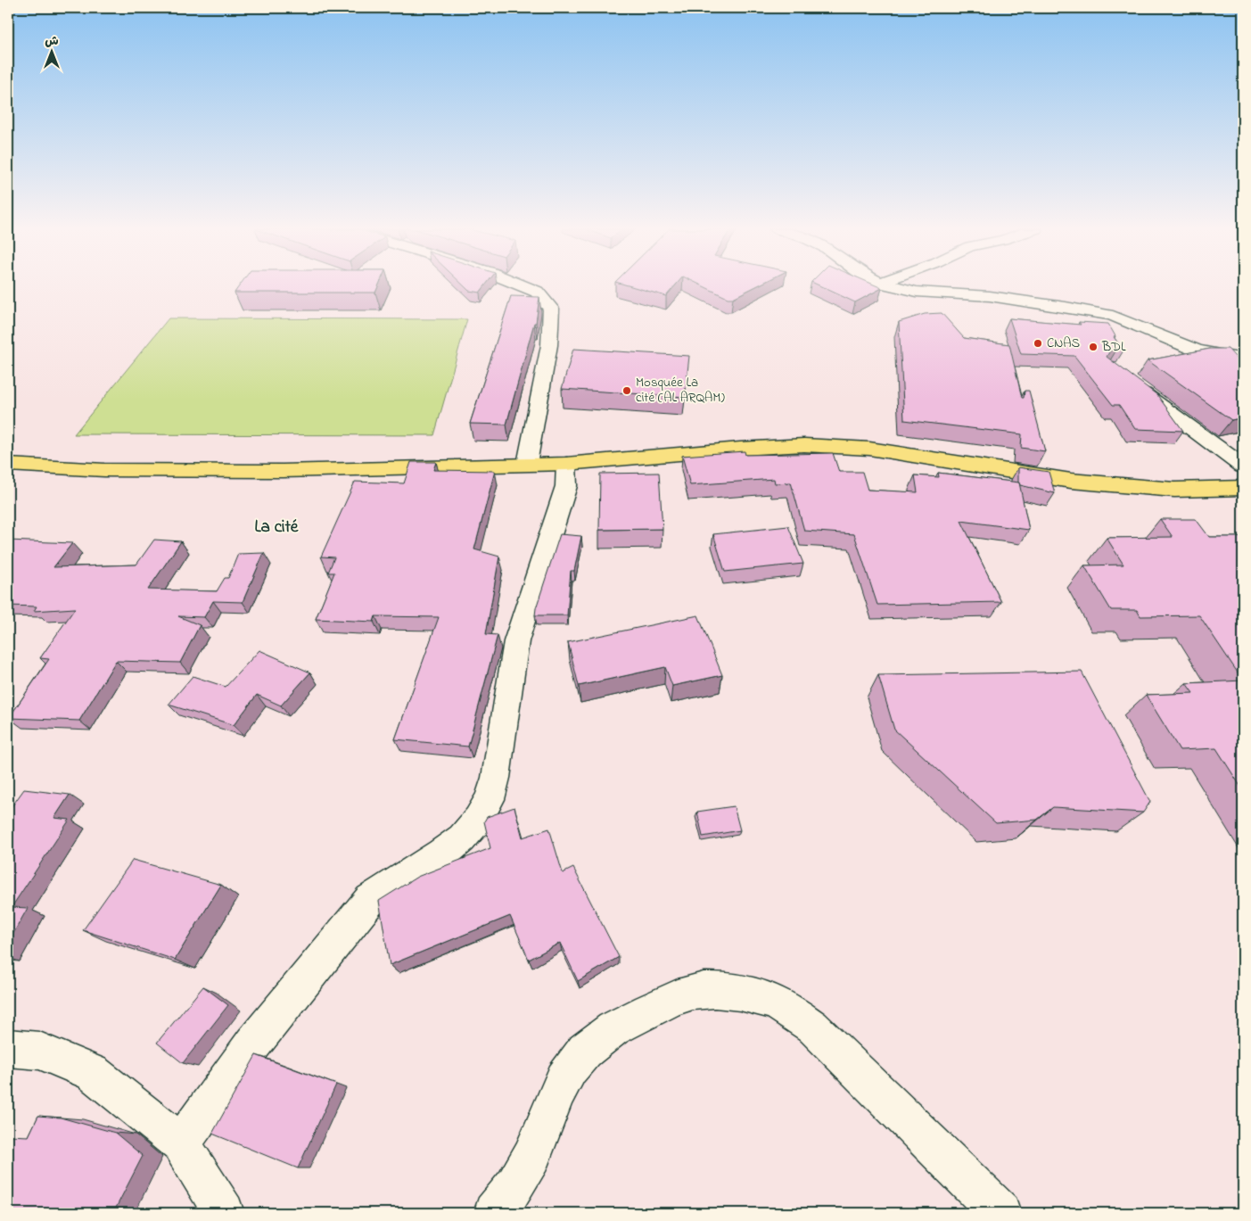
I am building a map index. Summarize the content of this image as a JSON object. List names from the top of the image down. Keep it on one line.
{"districts":["La cité"],"places":["CNAS","BDL","Mosquée La cité (AL ARQAM)"],"north":"top"}
